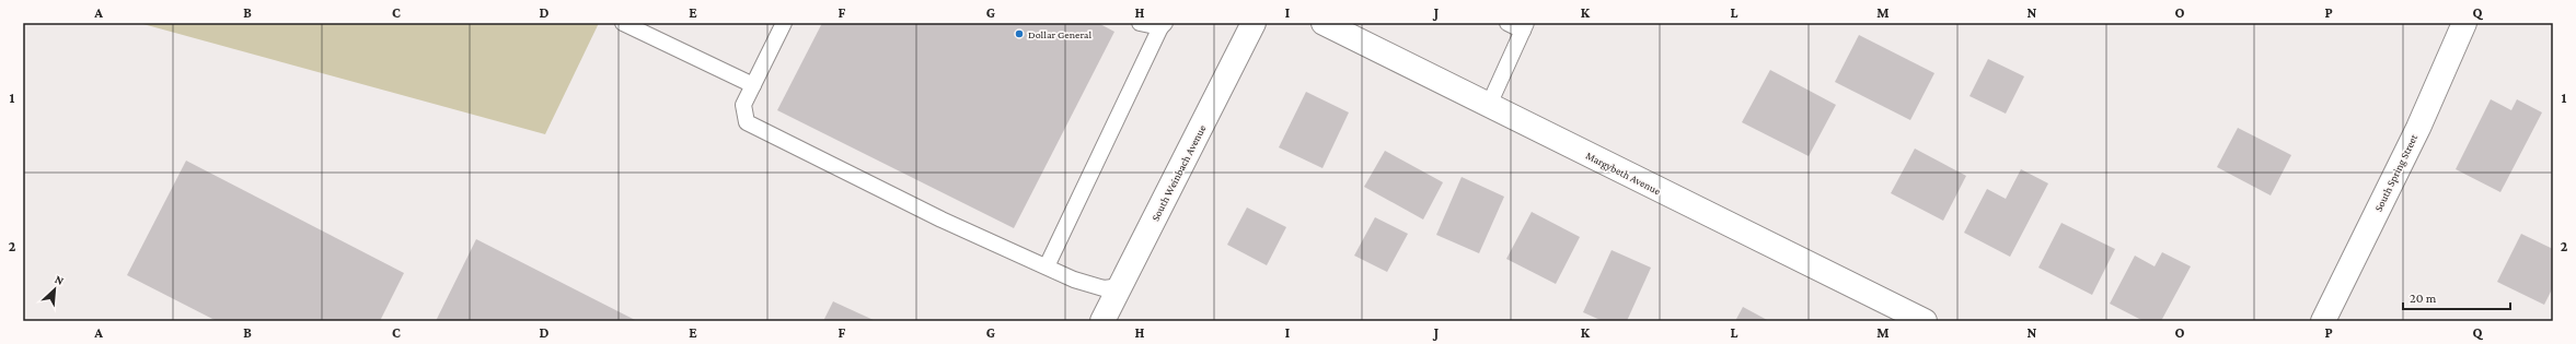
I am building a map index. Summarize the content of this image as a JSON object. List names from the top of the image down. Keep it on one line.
{"streets":{"street":["South Weinbach Avenue","Margybeth Avenue","South Spring Street"]},"places":["Dollar General"],"scale_bar":"20 m","north":"top right","grid":{"columns":["A","B","C","D","E","F","G","H","I","J","K","L","M","N","O","P","Q"],"rows":["1","2"]}}
